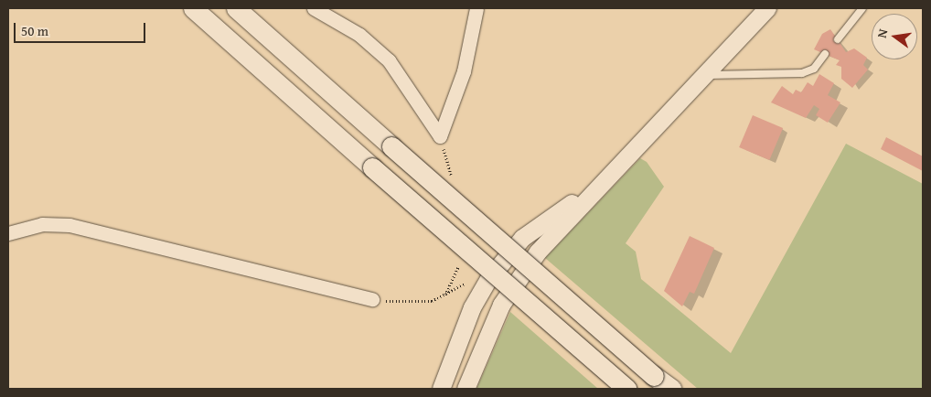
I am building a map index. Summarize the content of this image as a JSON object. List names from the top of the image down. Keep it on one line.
{"scale_bar":"50 m","north":"left"}
